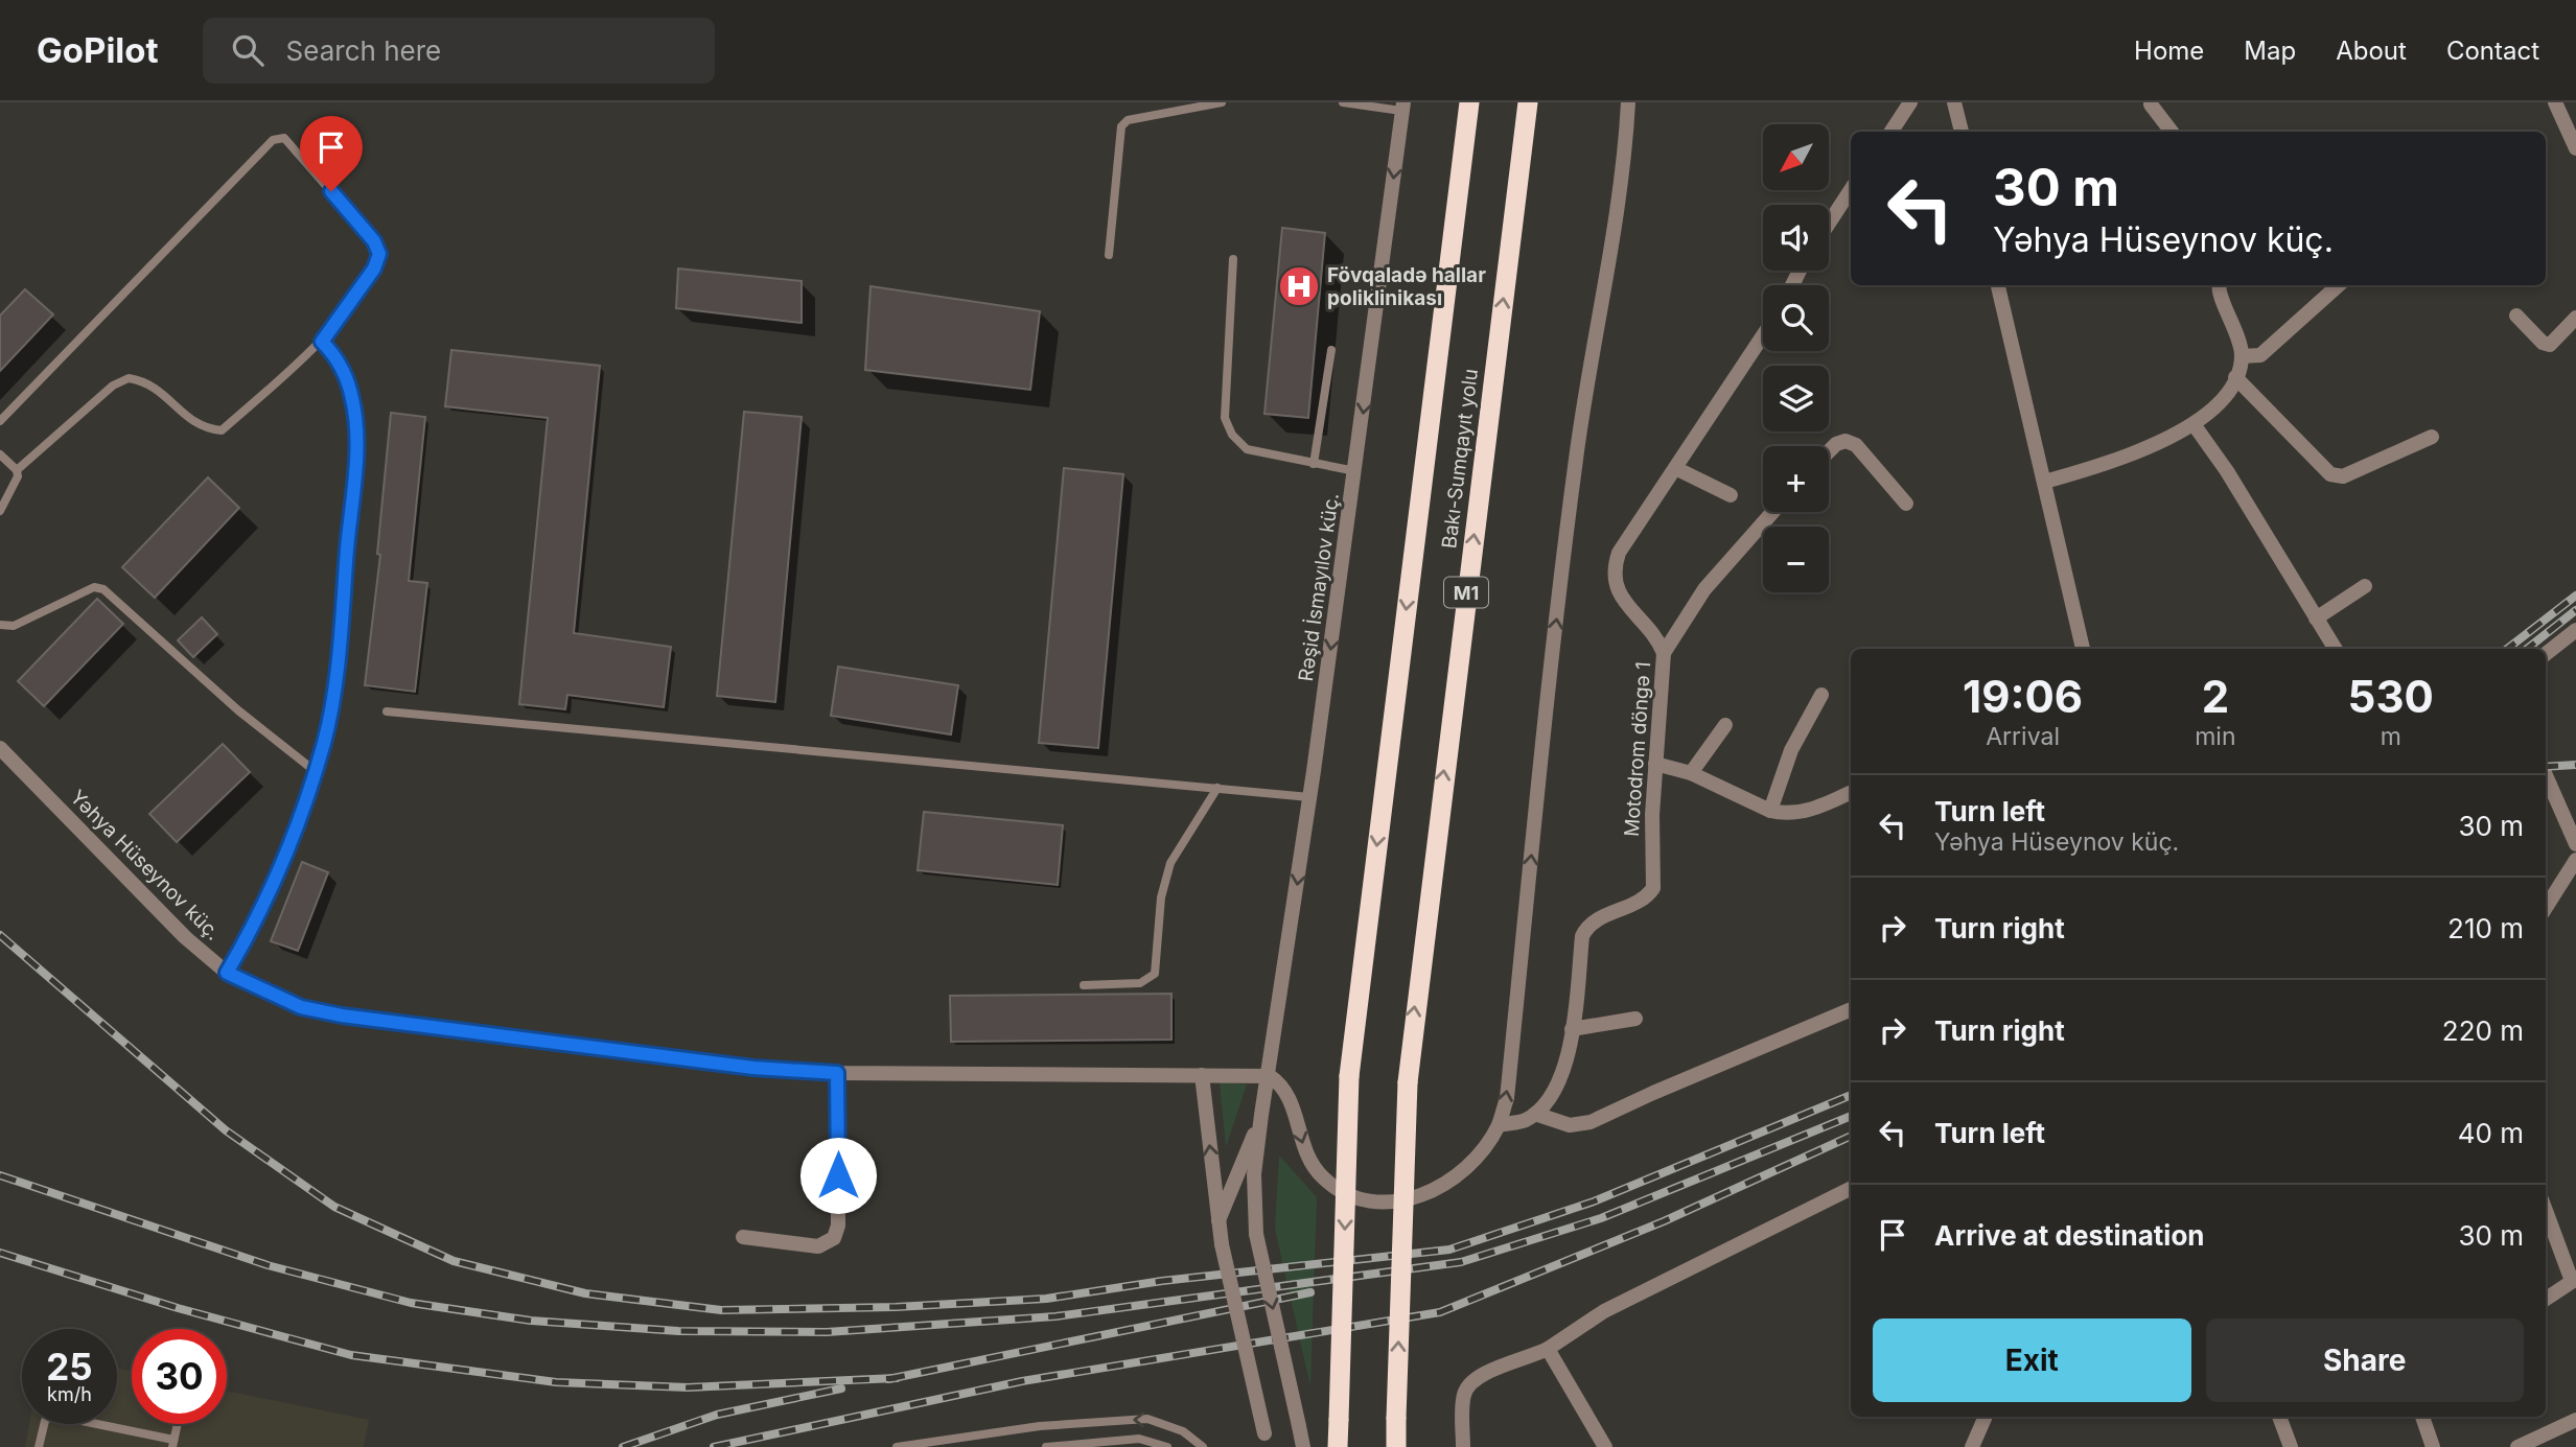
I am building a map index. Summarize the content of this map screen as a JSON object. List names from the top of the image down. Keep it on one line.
{"streets":{"highway":["Bakı-Sumqayıt yolu","M1"],"street":["Rəşid İsmayılov küç.","Motodrom döngə 1","Yəhya Hüseynov küç."]},"crossings":[["Rəşid İsmayılov küç.","Yəhya Hüseynov küç."]],"one_way":["Rəşid İsmayılov küç."],"places":{"hospital":["Fövqaladə hallar poliklinikası"]},"north":"bottom left","page":{"header":"GoPilot","search":"Search here","nav":["Home","Map","About","Contact"],"map_buttons":["+","−"],"turn":["30 m","Yəhya Hüseynov küç."],"eta":["19:06","Arrival","2","min","530","m"],"list":[{"name":"Turn left","note":"Yəhya Hüseynov küç.","value":"30 m"},{"name":"Turn right","value":"210 m"},{"name":"Turn right","value":"220 m"},{"name":"Turn left","value":"40 m"},{"name":"Arrive at destination","value":"30 m"}],"buttons":["Exit","Share"],"speed":"25 km/h","limit":"30"}}
